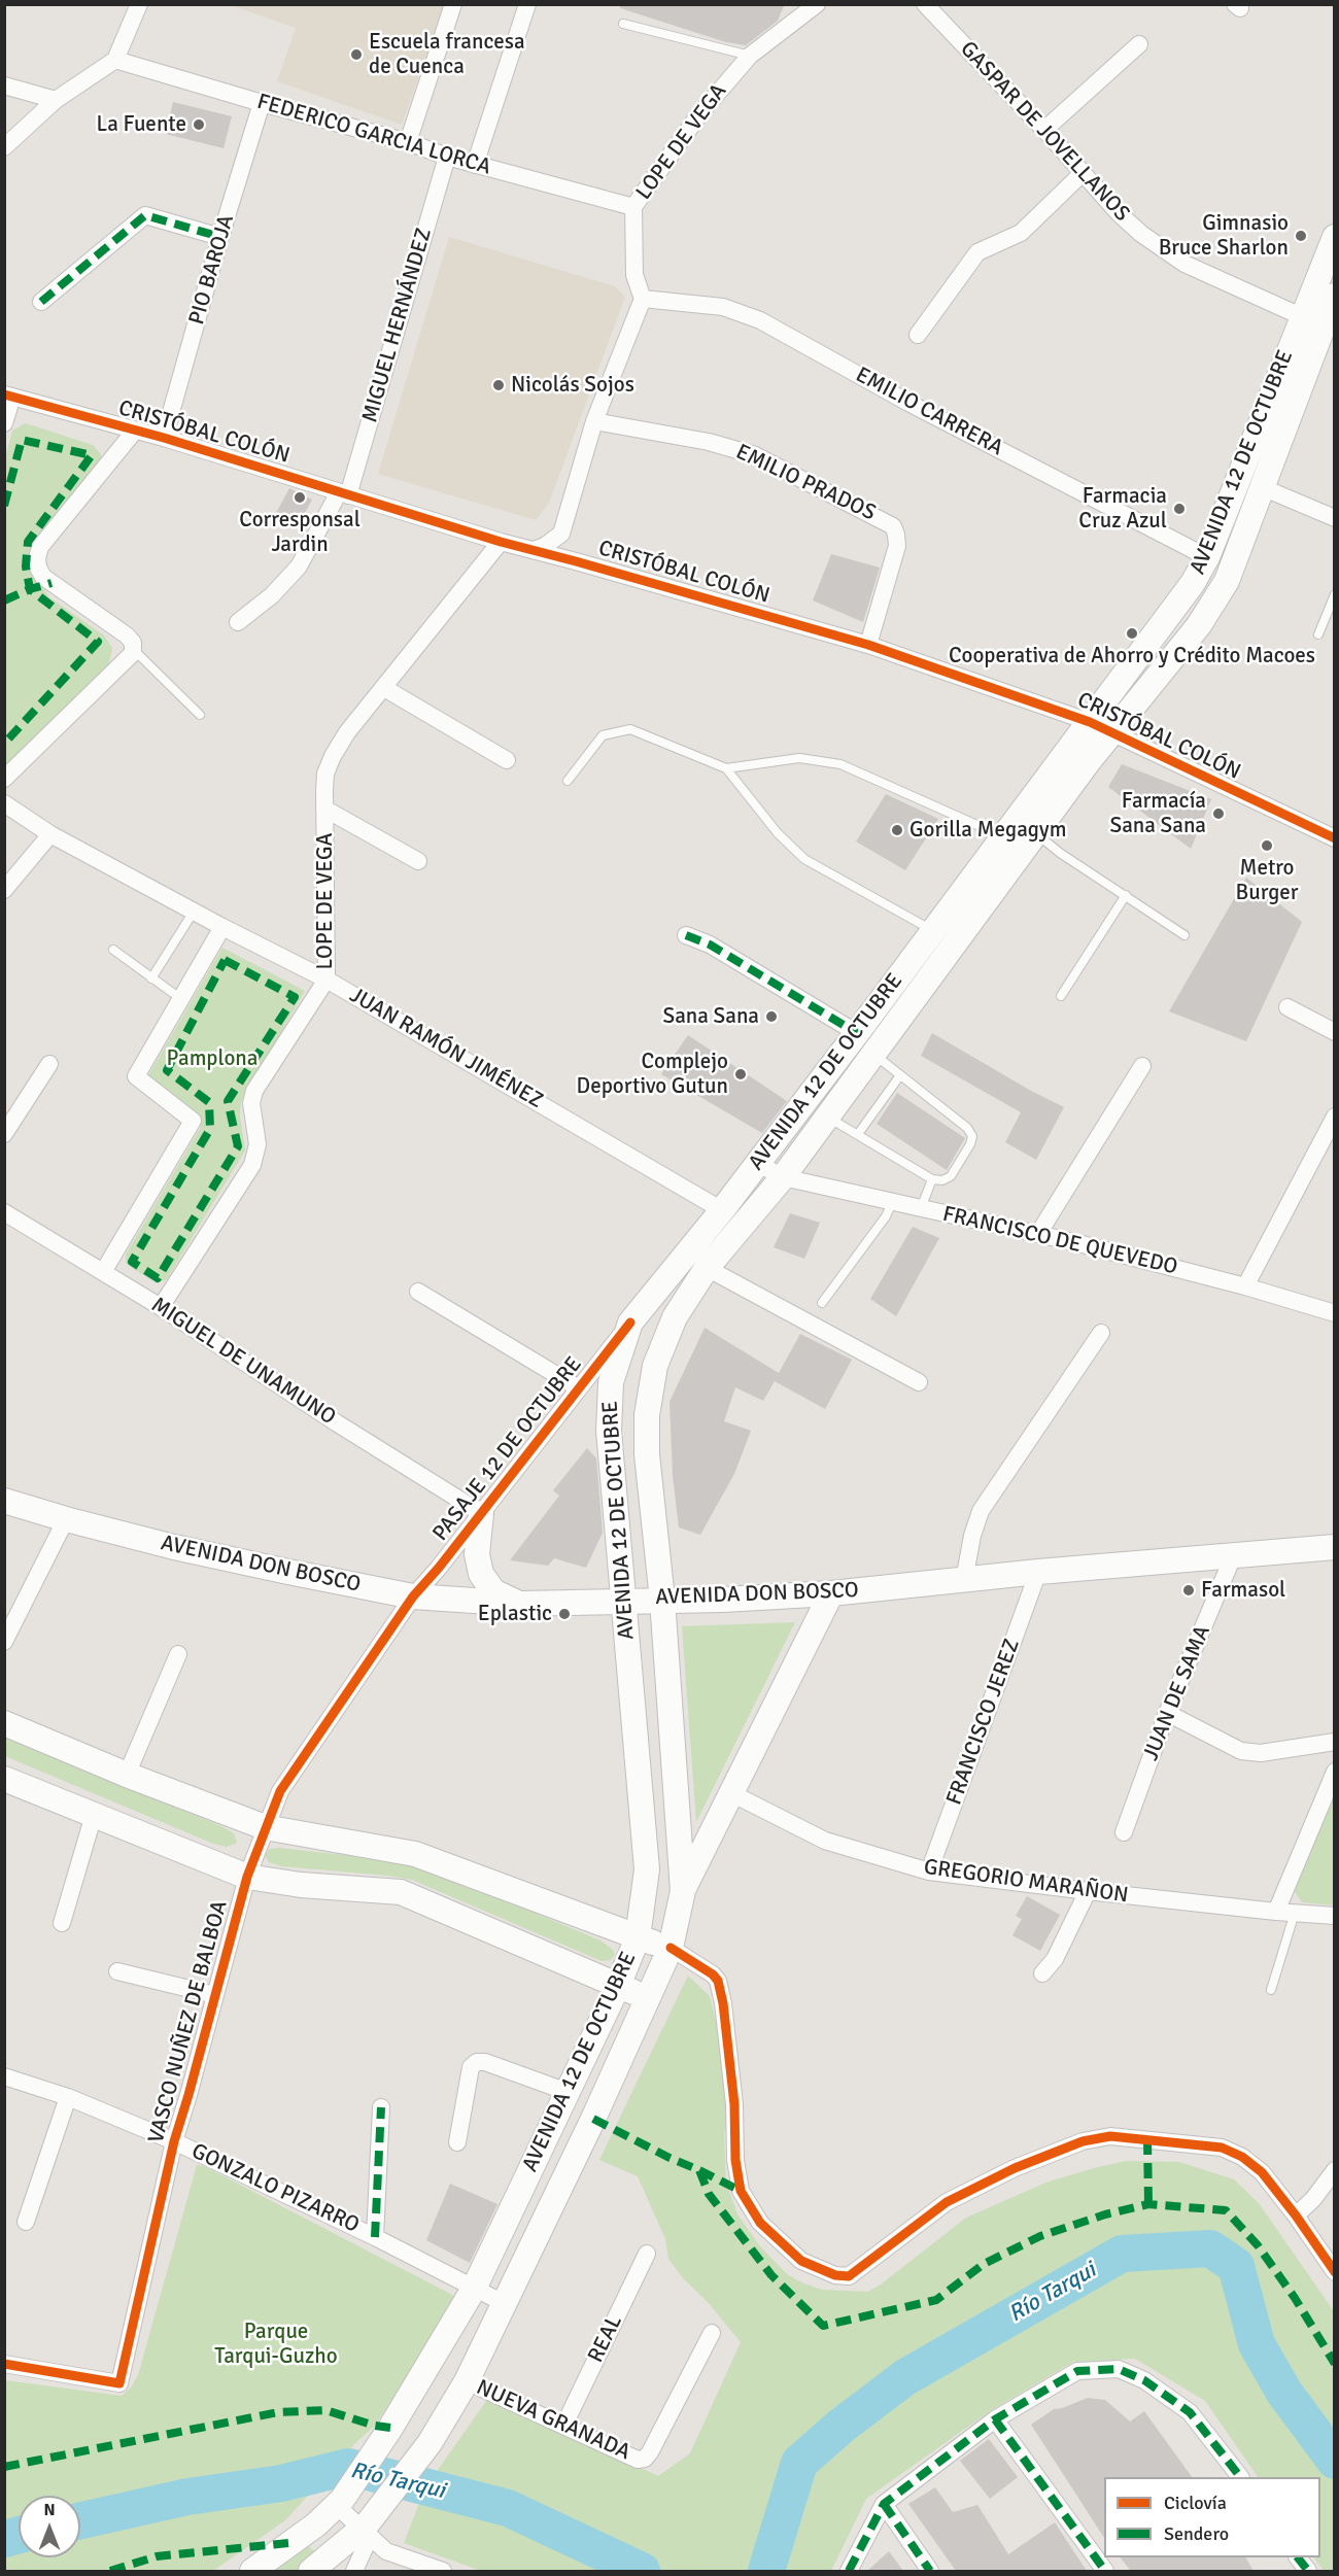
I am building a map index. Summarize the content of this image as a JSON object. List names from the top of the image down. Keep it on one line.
{"streets":{"main road":["AVENIDA 12 DE OCTUBRE","AVENIDA DON BOSCO"],"street":["GASPAR DE JOVELLANOS","FEDERICO GARCIA LORCA","LOPE DE VEGA","PIO BAROJA","MIGUEL HERNÁNDEZ","EMILIO CARRERA","CRISTÓBAL COLÓN","EMILIO PRADOS","JUAN RAMÓN JIMÉNEZ","FRANCISCO DE QUEVEDO","MIGUEL DE UNAMUNO","PASAJE 12 DE OCTUBRE","JUAN DE SAMA","FRANCISCO JEREZ","GREGORIO MARAÑON","VASCO NUÑEZ DE BALBOA","GONZALO PIZARRO","REAL","NUEVA GRANADA"]},"crossings":[["GASPAR DE JOVELLANOS","AVENIDA 12 DE OCTUBRE"],["FEDERICO GARCIA LORCA","LOPE DE VEGA"],["FEDERICO GARCIA LORCA","PIO BAROJA"],["FEDERICO GARCIA LORCA","MIGUEL HERNÁNDEZ"],["LOPE DE VEGA","EMILIO CARRERA"],["LOPE DE VEGA","CRISTÓBAL COLÓN"],["LOPE DE VEGA","JUAN RAMÓN JIMÉNEZ"],["LOPE DE VEGA","MIGUEL DE UNAMUNO"],["PIO BAROJA","CRISTÓBAL COLÓN"],["MIGUEL HERNÁNDEZ","CRISTÓBAL COLÓN"],["EMILIO CARRERA","AVENIDA 12 DE OCTUBRE"],["CRISTÓBAL COLÓN","AVENIDA 12 DE OCTUBRE"],["CRISTÓBAL COLÓN","EMILIO PRADOS"],["AVENIDA 12 DE OCTUBRE","JUAN RAMÓN JIMÉNEZ"],["AVENIDA 12 DE OCTUBRE","FRANCISCO DE QUEVEDO"],["AVENIDA 12 DE OCTUBRE","PASAJE 12 DE OCTUBRE"],["AVENIDA 12 DE OCTUBRE","AVENIDA DON BOSCO"],["AVENIDA 12 DE OCTUBRE","GONZALO PIZARRO"],["AVENIDA 12 DE OCTUBRE","NUEVA GRANADA"],["MIGUEL DE UNAMUNO","PASAJE 12 DE OCTUBRE"],["PASAJE 12 DE OCTUBRE","AVENIDA DON BOSCO"],["PASAJE 12 DE OCTUBRE","VASCO NUÑEZ DE BALBOA"],["AVENIDA DON BOSCO","JUAN DE SAMA"],["AVENIDA DON BOSCO","FRANCISCO JEREZ"],["AVENIDA DON BOSCO","VASCO NUÑEZ DE BALBOA"],["FRANCISCO JEREZ","GREGORIO MARAÑON"],["VASCO NUÑEZ DE BALBOA","GONZALO PIZARRO"],["REAL","NUEVA GRANADA"]],"water":["Río Tarqui"],"parks":["Pamplona","Parque Tarqui-Guzho"],"places":["Escuela francesa de Cuenca","La Fuente","Gimnasio Bruce Sharlon","Nicolás Sojos","Corresponsal Jardin","Farmacia Cruz Azul","Cooperativa de Ahorro y Crédito Macoes","Farmacía Sana Sana","Gorilla Megagym","Metro Burger","Sana Sana","Complejo Deportivo Gutun","Farmasol","Eplastic"],"legend":["Ciclovía","Sendero"],"north":"top"}
